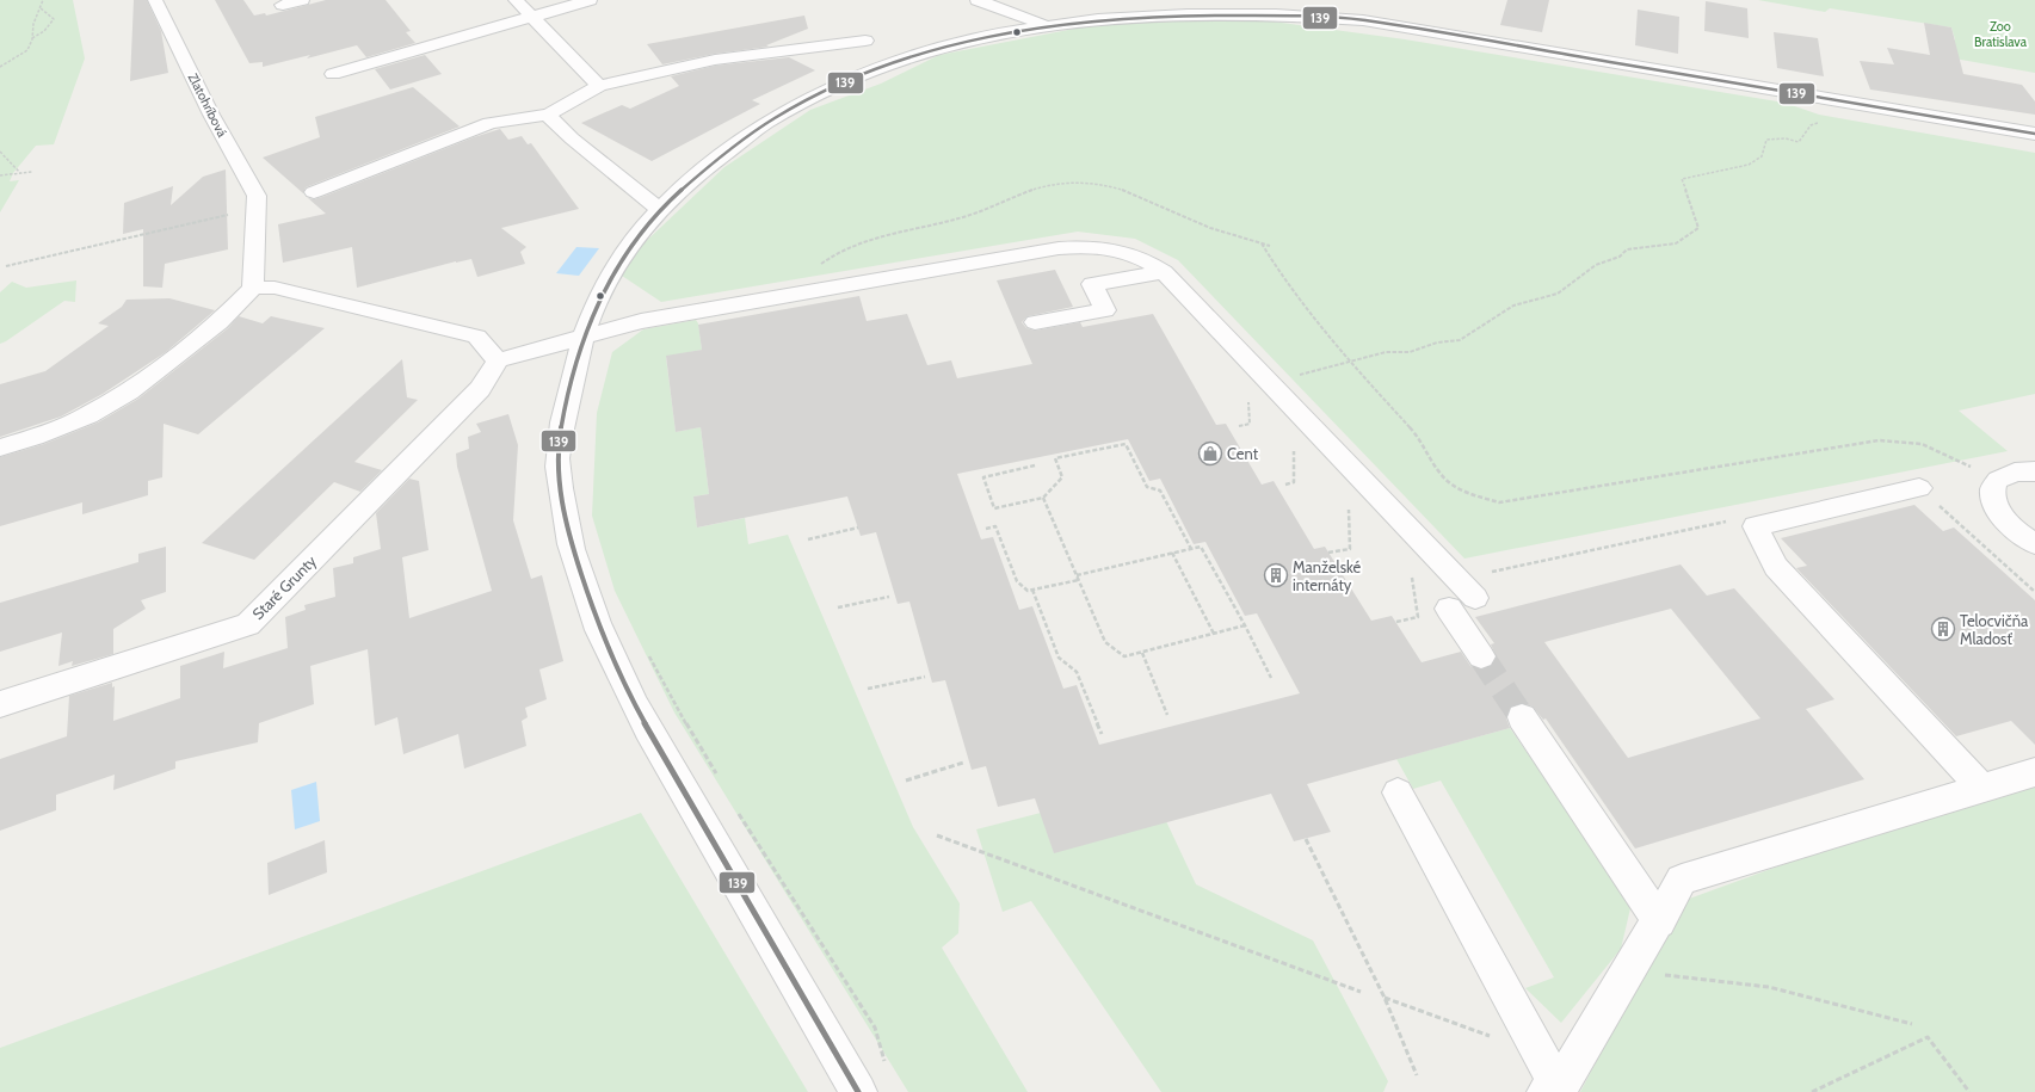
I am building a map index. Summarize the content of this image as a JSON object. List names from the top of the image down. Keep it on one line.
{"streets":{"street":["Zlatohríbová","Staré Grunty"]},"parks":["Zoo Bratislava"],"places":{"shop":["Cent"],"building":["Manželské internáty","Telocvičňa Mladosť"]},"lines":["transit line 139"]}
